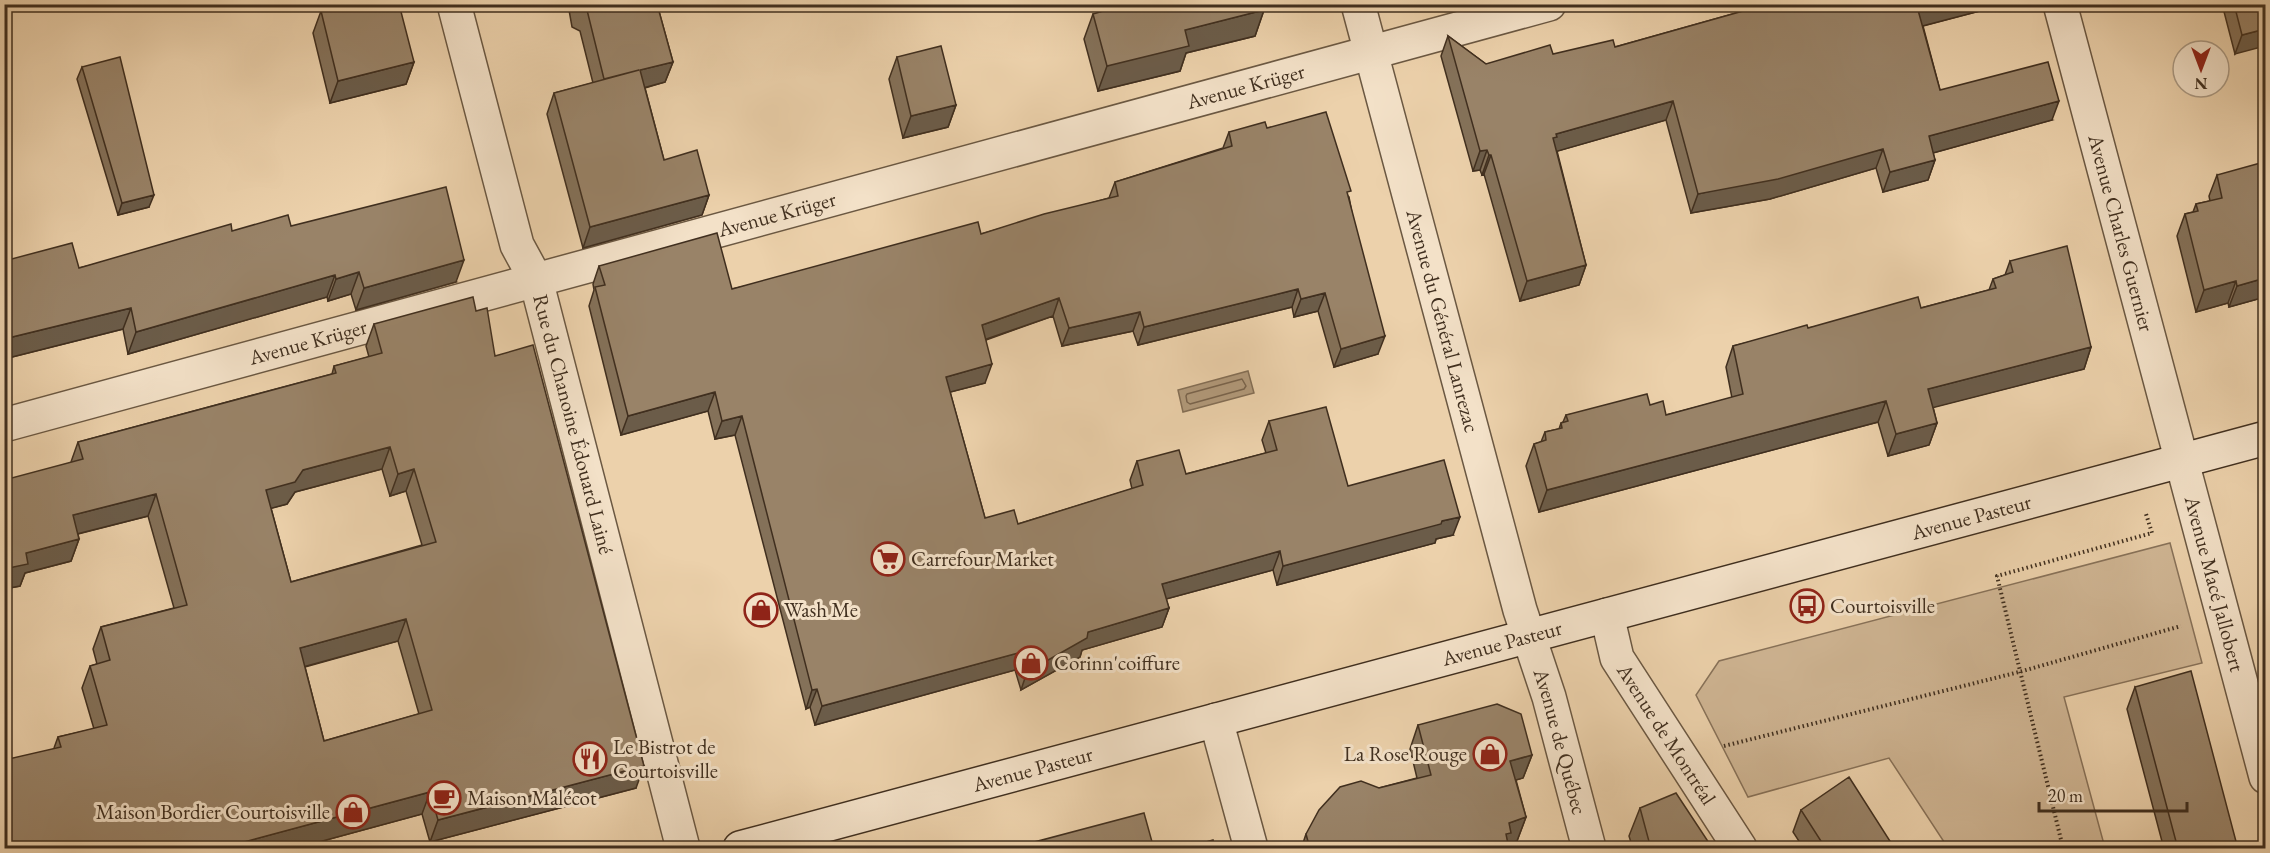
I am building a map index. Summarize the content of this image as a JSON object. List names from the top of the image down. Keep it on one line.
{"streets":{"street":["Avenue Krüger","Avenue Charles Guernier","Avenue du Général Lanrezac","Rue du Chanoine Édouard Lainé","Avenue Pasteur","Avenue Macé Jallobert","Avenue de Montréal","Avenue de Québec"]},"crossings":[["Avenue Krüger","Avenue du Général Lanrezac"],["Avenue Krüger","Rue du Chanoine Édouard Lainé"],["Avenue Charles Guernier","Avenue Pasteur"],["Avenue Charles Guernier","Avenue Macé Jallobert"],["Avenue du Général Lanrezac","Avenue Pasteur"],["Avenue du Général Lanrezac","Avenue de Québec"],["Avenue Pasteur","Avenue Macé Jallobert"],["Avenue Pasteur","Avenue de Montréal"],["Avenue Pasteur","Avenue de Québec"]],"places":{"supermarket":["Carrefour Market"],"bus stop":["Courtoisville"],"shop":["Wash Me","Corinn'coiffure","La Rose Rouge","Maison Bordier Courtoisville"],"restaurant":["Le Bistrot de Courtoisville"],"cafe":["Maison Malécot"]},"scale_bar":"20 m","north":"bottom"}
